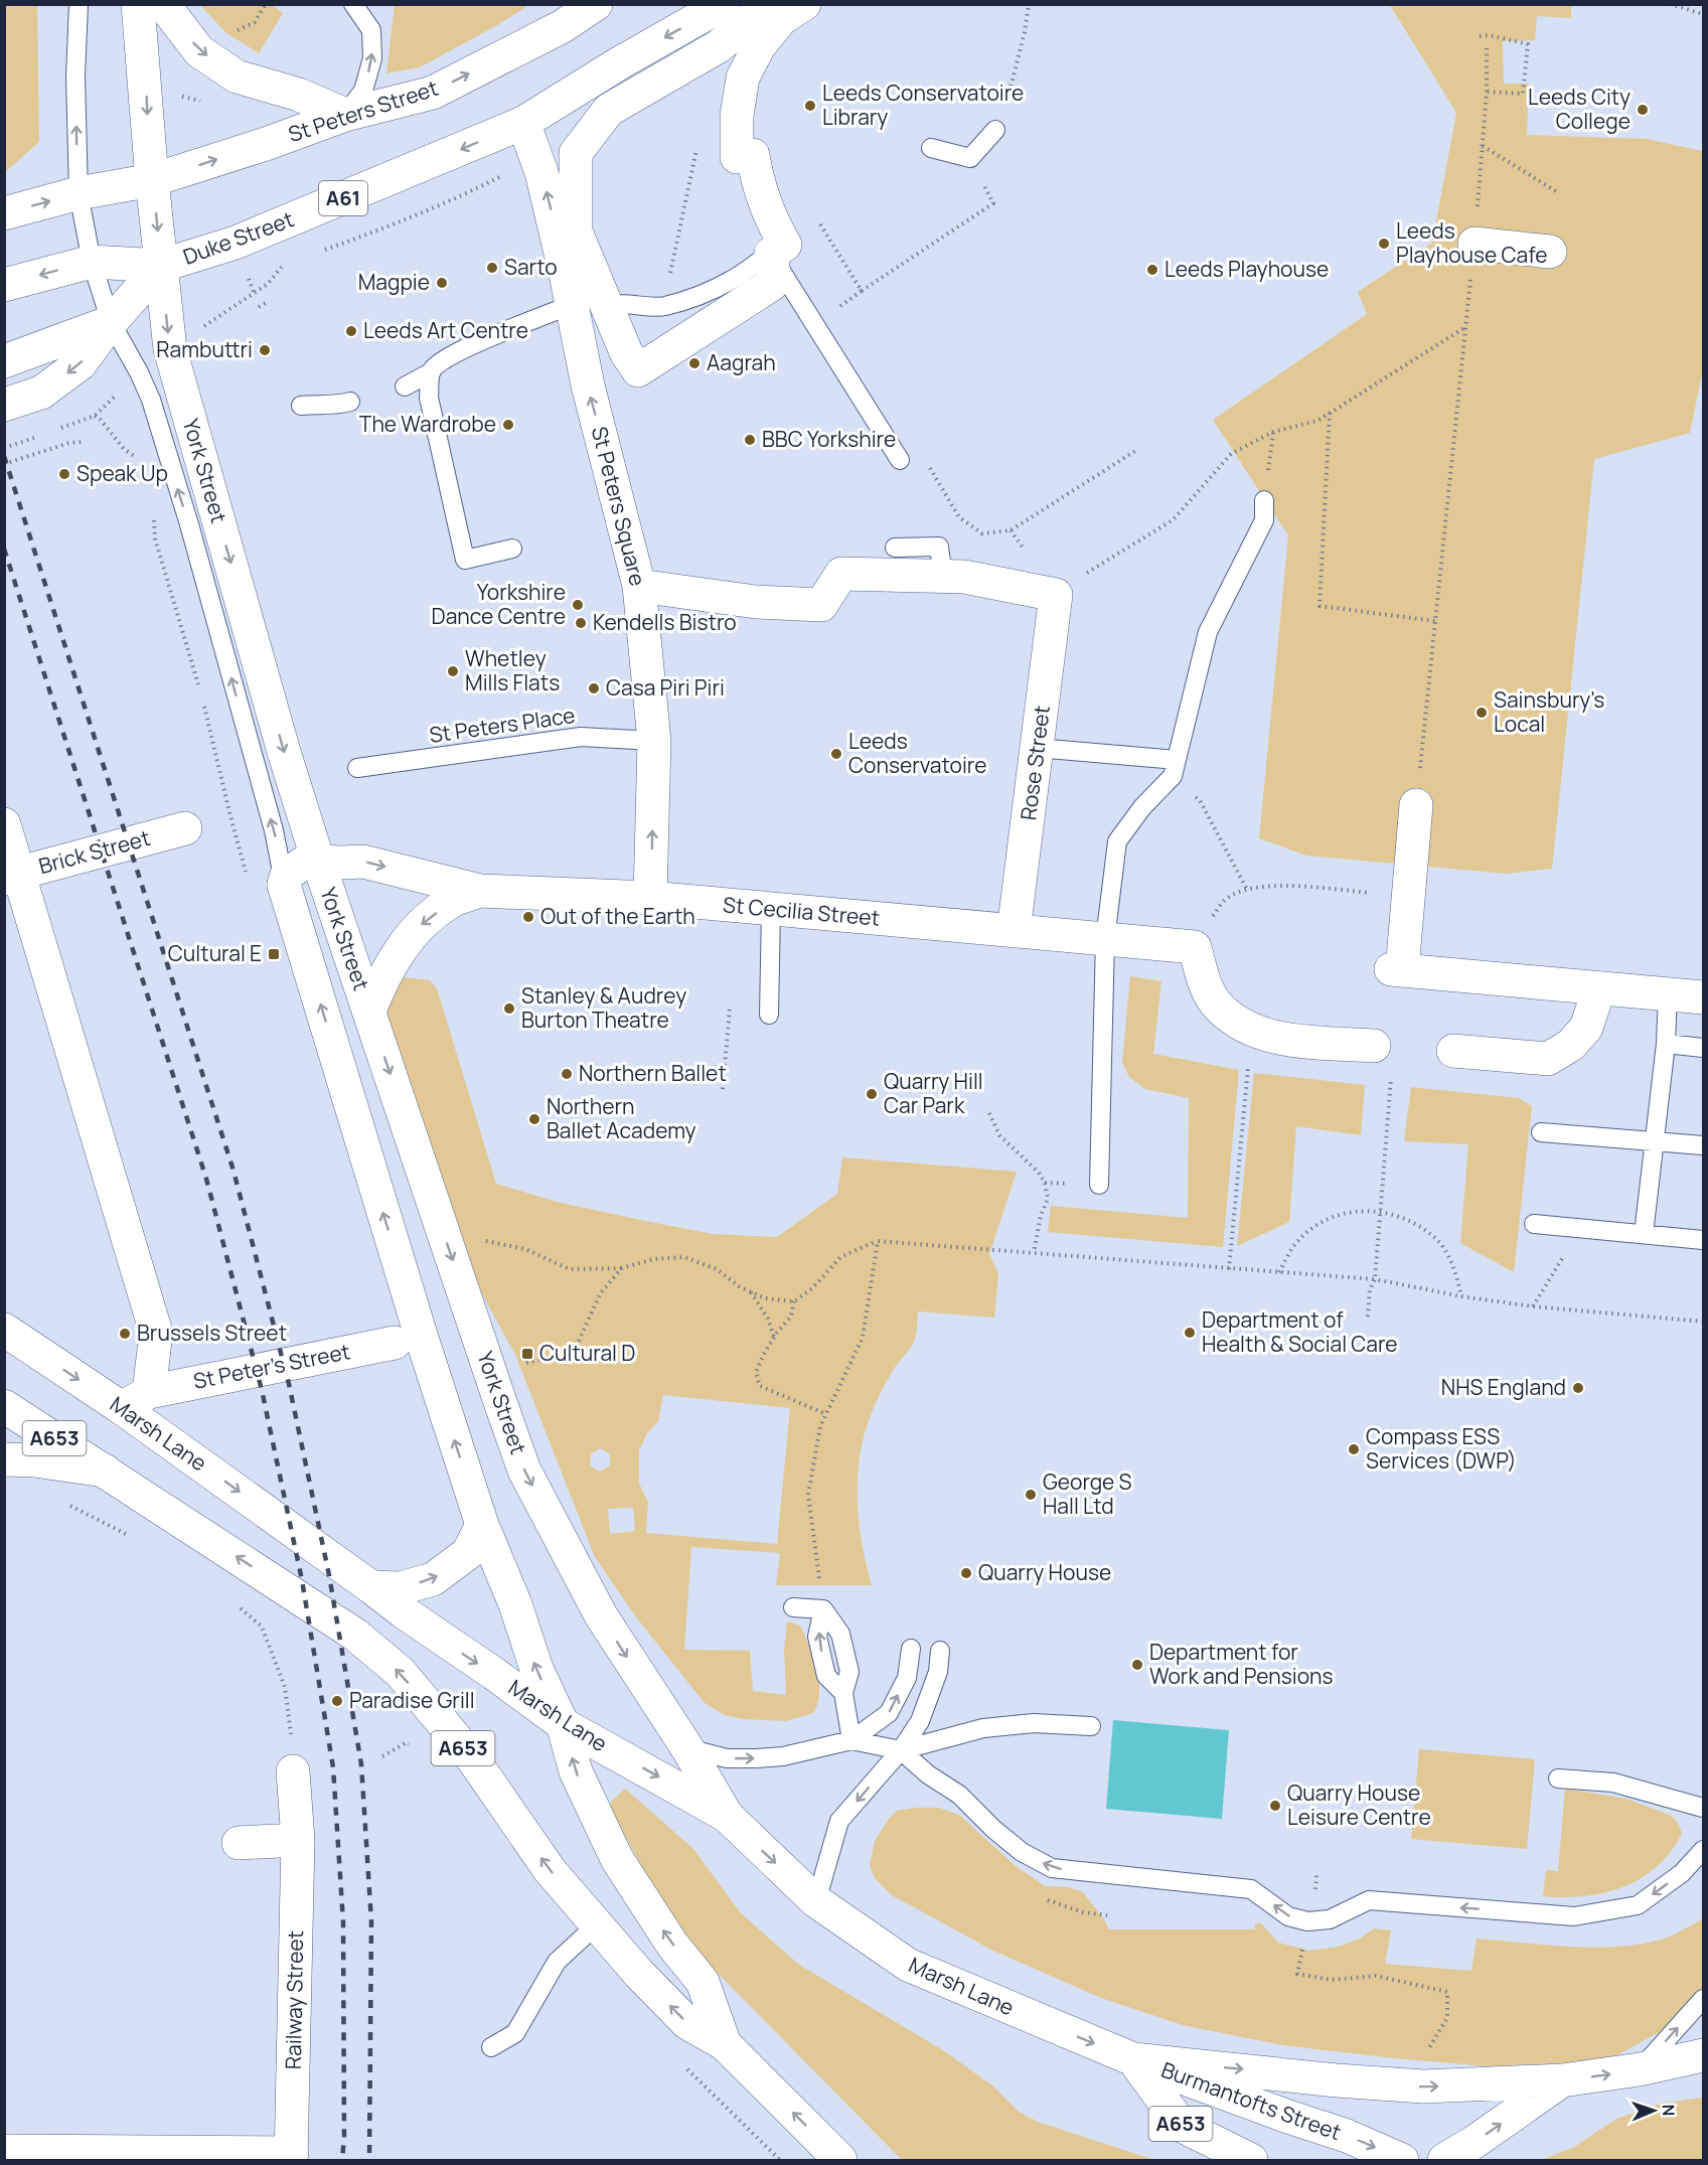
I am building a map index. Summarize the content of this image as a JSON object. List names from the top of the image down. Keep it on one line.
{"streets":{"main road":["St Peters Street","A61","Duke Street","York Street","St Peters Square","Rose Street","Brick Street","St Cecilia Street","St Peter's Street","Marsh Lane","A653","Railway Street","Burmantofts Street"],"lane":["St Peters Place"]},"crossings":[["St Peters Street","York Street"],["A61","Duke Street"],["A61","St Peters Square"],["Duke Street","York Street"],["Duke Street","St Peters Square"],["York Street","St Cecilia Street"],["York Street","Marsh Lane"],["York Street","A653"],["St Peters Square","St Peters Place"],["St Peters Square","St Cecilia Street"],["Rose Street","St Cecilia Street"],["St Peter's Street","Marsh Lane"],["Marsh Lane","A653"],["Marsh Lane","Burmantofts Street"],["A653","Burmantofts Street"]],"one_way":["St Peters Street","Duke Street","St Peters Square"],"places":{"other":["Leeds Conservatoire Library","Leeds City College","Leeds Playhouse Cafe","Sarto","Leeds Playhouse","Magpie","Leeds Art Centre","Rambuttri","Aagrah","The Wardrobe","BBC Yorkshire","Speak Up","Yorkshire Dance Centre","Kendells Bistro","Whetley Mills Flats","Casa Piri Piri","Sainsbury's Local","Leeds Conservatoire","Out of the Earth","Stanley & Audrey Burton Theatre","Northern Ballet","Quarry Hill Car Park","Northern Ballet Academy","Department of Health & Social Care","Brussels Street","NHS England","Compass ESS Services (DWP)","George S Hall Ltd","Quarry House","Department for Work and Pensions","Paradise Grill","Quarry House Leisure Centre"],"transit":["Cultural E","Cultural D"]},"north":"right"}
